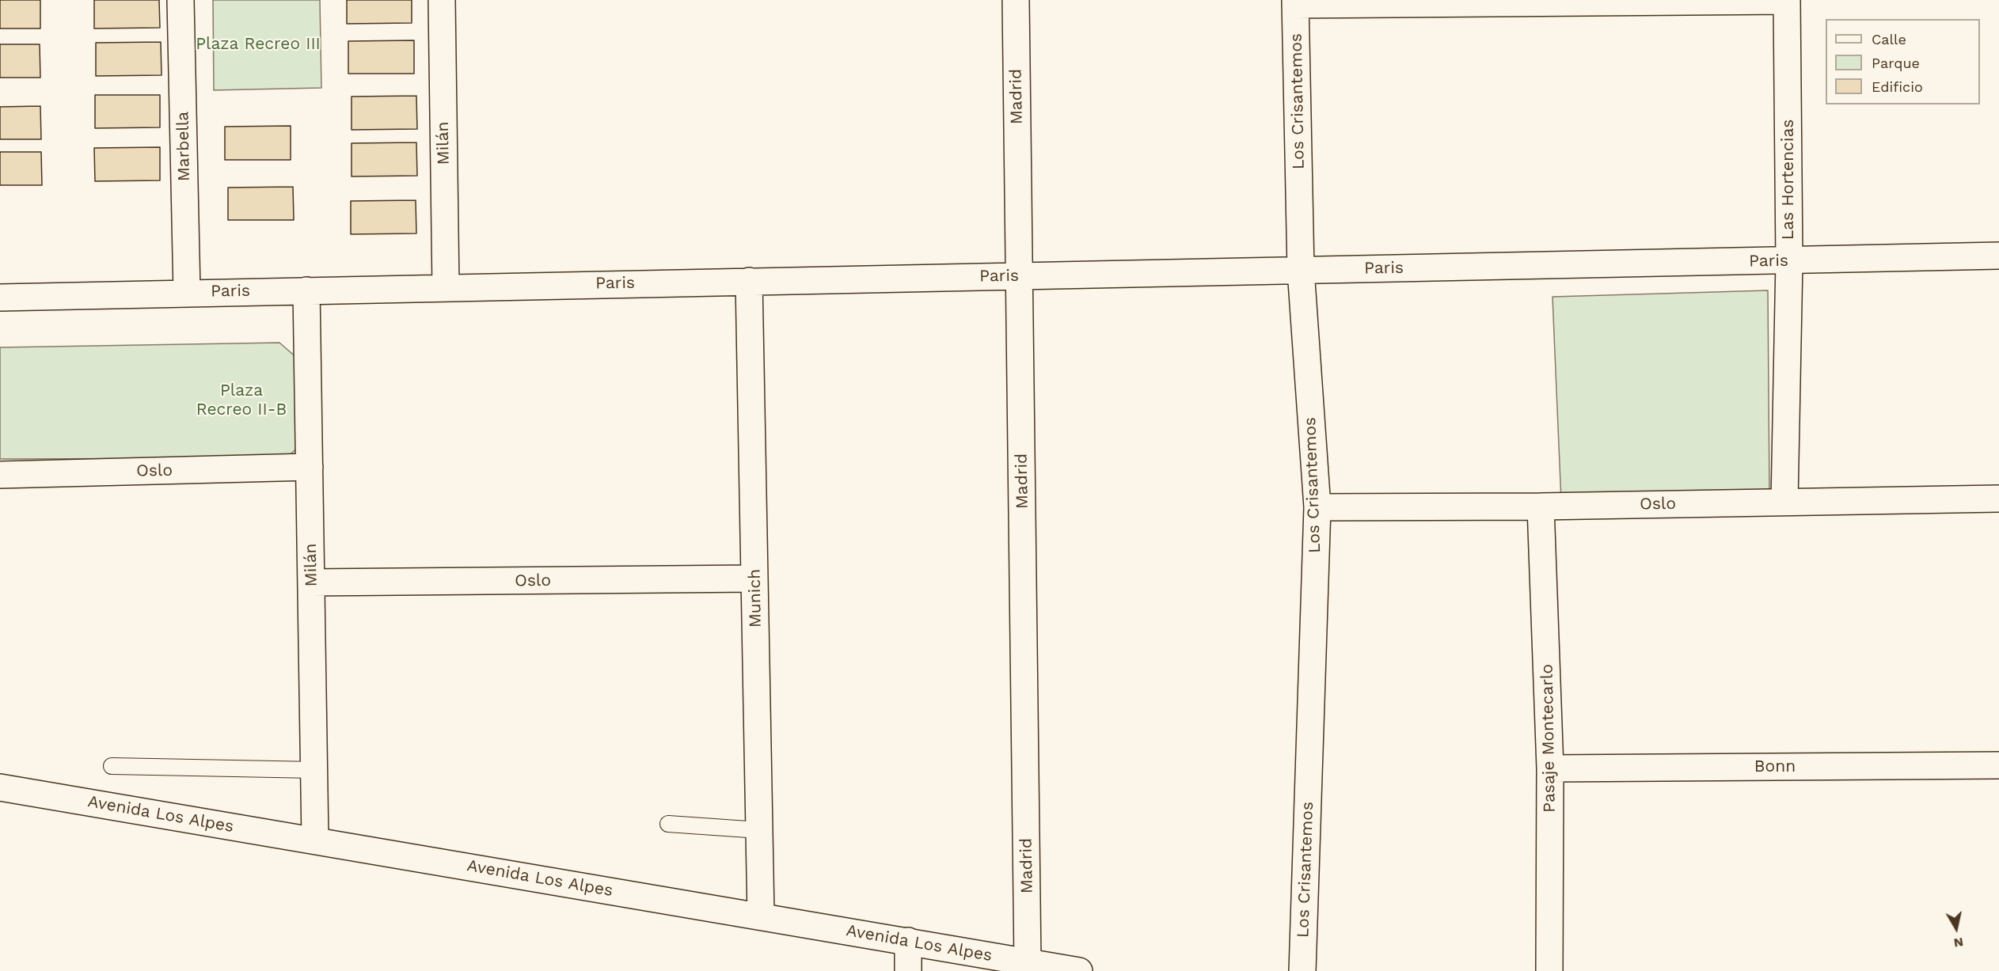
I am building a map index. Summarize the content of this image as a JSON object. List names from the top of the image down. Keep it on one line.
{"streets":{"street":["Madrid","Los Crisantemos","Milán","Marbella","Las Hortencias","Paris","Oslo","Munich","Pasaje Montecarlo","Bonn","Avenida Los Alpes"]},"crossings":[["Madrid","Paris"],["Madrid","Avenida Los Alpes"],["Los Crisantemos","Paris"],["Los Crisantemos","Oslo"],["Milán","Paris"],["Milán","Oslo"],["Milán","Avenida Los Alpes"],["Marbella","Paris"],["Las Hortencias","Paris"],["Las Hortencias","Oslo"],["Paris","Munich"],["Oslo","Munich"],["Oslo","Pasaje Montecarlo"],["Munich","Avenida Los Alpes"],["Pasaje Montecarlo","Bonn"]],"parks":["Plaza Recreo III","Plaza Recreo II-B"],"legend":["Calle","Parque","Edificio"],"north":"bottom"}
